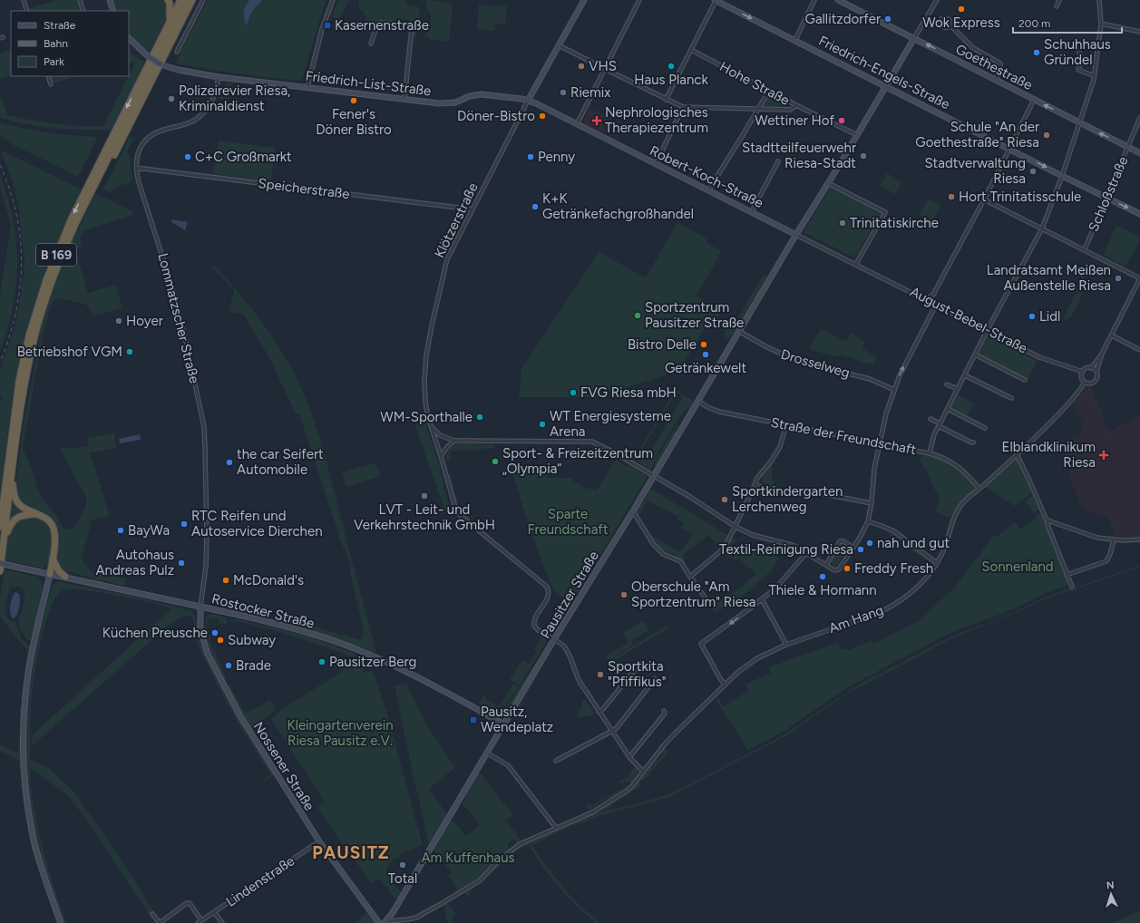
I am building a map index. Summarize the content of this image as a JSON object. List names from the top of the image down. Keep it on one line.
{"streets":{"highway":["B 169"],"street":["Goethestraße","Friedrich-Engels-Straße","Friedrich-List-Straße","Hohe Straße","Robert-Koch-Straße","Speicherstraße","Schloßstraße","Klötzerstraße","Lommatzscher Straße","August-Bebel-Straße","Drosselweg","Straße der Freundschaft","Pausitzer Straße","Rostocker Straße","Am Hang","Nossener Straße","Lindenstraße"]},"crossings":[["Goethestraße","Schloßstraße"],["Friedrich-Engels-Straße","Schloßstraße"],["Friedrich-List-Straße","Robert-Koch-Straße"],["Friedrich-List-Straße","Klötzerstraße"],["Friedrich-List-Straße","Lommatzscher Straße"],["Robert-Koch-Straße","Klötzerstraße"],["Robert-Koch-Straße","August-Bebel-Straße"],["Robert-Koch-Straße","Pausitzer Straße"],["Speicherstraße","Klötzerstraße"],["Speicherstraße","Lommatzscher Straße"],["Klötzerstraße","Pausitzer Straße"],["Lommatzscher Straße","Rostocker Straße"],["Lommatzscher Straße","Nossener Straße"],["August-Bebel-Straße","Pausitzer Straße"],["August-Bebel-Straße","Am Hang"],["Drosselweg","Pausitzer Straße"],["Straße der Freundschaft","Pausitzer Straße"],["Straße der Freundschaft","Am Hang"],["Pausitzer Straße","Rostocker Straße"],["Pausitzer Straße","Am Hang"],["Rostocker Straße","Nossener Straße"],["Nossener Straße","Lindenstraße"]],"one_way":["Goethestraße","Friedrich-Engels-Straße"],"districts":["PAUSITZ"],"parks":["Sparte Freundschaft","Sonnenland","Kleingartenverein Riesa Pausitz e.V.","Am Kuffenhaus"],"places":{"other":["Wok Express","Gallitzdorfer","Schuhhaus Gründel","VHS","Haus Planck","Riemix","Polizeirevier Riesa, Kriminaldienst","Fener's Döner Bistro","Döner-Bistro","Wettiner Hof","Schule \"An der Goethestraße\" Riesa","Stadtteilfeuerwehr Riesa-Stadt","C+C Großmarkt","Penny","Stadtverwaltung Riesa","Hort Trinitatisschule","K+K Getränkefachgroßhandel","Trinitatiskirche","Landratsamt Meißen Außenstelle Riesa","Sportzentrum Pausitzer Straße","Lidl","Hoyer","Bistro Delle","Betriebshof VGM","Getränkewelt","FVG Riesa mbH","WM-Sporthalle","WT Energiesysteme Arena","Sport- & Freizeitzentrum „Olympia“","the car Seifert Automobile","LVT - Leit- und Verkehrstechnik GmbH","Sportkindergarten Lerchenweg","RTC Reifen und Autoservice Dierchen","BayWa","nah und gut","Textil-Reinigung Riesa","Autohaus Andreas Pulz","Freddy Fresh","Thiele & Hormann","McDonald's","Oberschule \"Am Sportzentrum\" Riesa","Küchen Preusche","Subway","Pausitzer Berg","Brade","Sportkita \"Pfiffikus\"","Total"],"transit":["Kasernenstraße","Pausitz, Wendeplatz"],"health":["Nephrologisches Therapiezentrum","Elblandklinikum Riesa"]},"legend":["Straße","Bahn","Park"],"scale_bar":"200 m","north":"top"}
